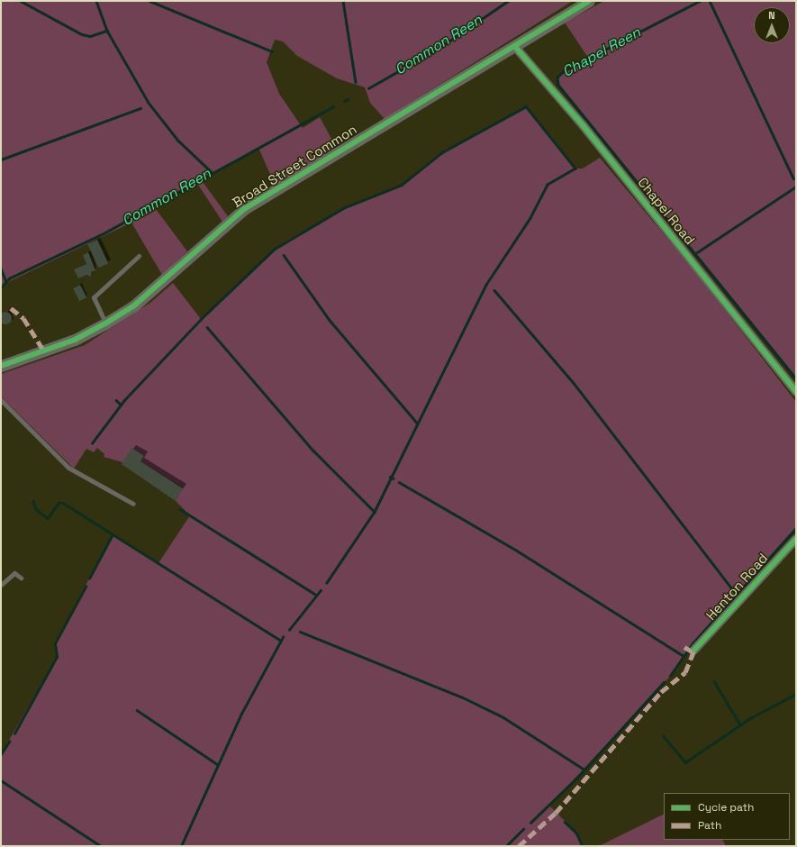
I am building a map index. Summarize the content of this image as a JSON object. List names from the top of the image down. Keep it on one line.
{"streets":{"street":["Broad Street Common","Chapel Road","Henton Road"]},"crossings":[["Broad Street Common","Chapel Road"]],"water":["Common Reen","Chapel Reen"],"legend":["Cycle path","Path"],"north":"top"}
